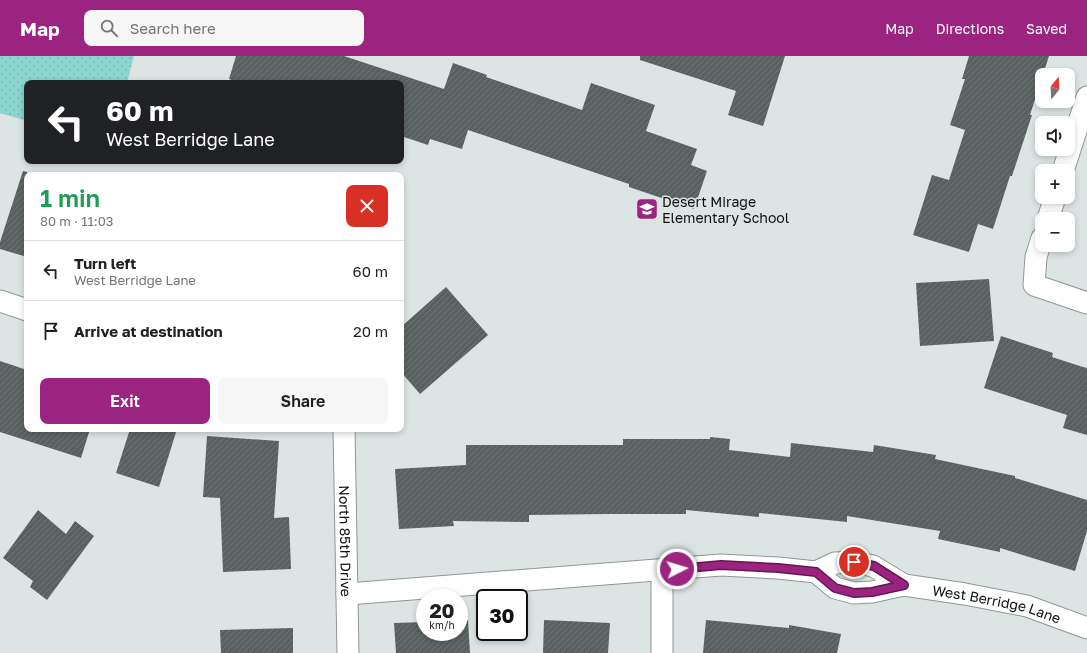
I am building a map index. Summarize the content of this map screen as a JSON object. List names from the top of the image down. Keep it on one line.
{"streets":{"street":["North 85th Drive","West Berridge Lane"]},"places":{"school or university":["Desert Mirage Elementary School"]},"north":"top","page":{"header":"Map","search":"Search here","nav":["Map","Directions","Saved"],"map_buttons":["+","−"],"turn":["60 m","West Berridge Lane"],"heading":["1 min","80 m · 11:03"],"list":[{"name":"Turn left","note":"West Berridge Lane","value":"60 m"},{"name":"Arrive at destination","value":"20 m"}],"buttons":["Exit","Share"],"speed":"20 km/h","limit":"30"}}
